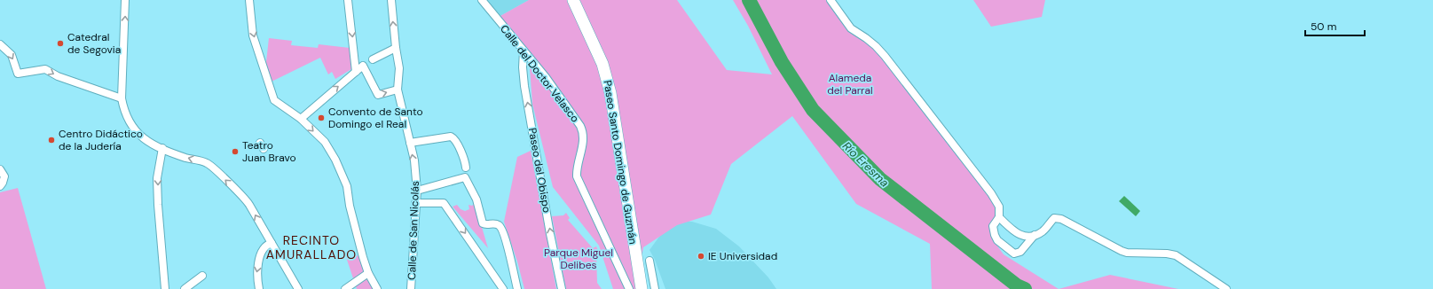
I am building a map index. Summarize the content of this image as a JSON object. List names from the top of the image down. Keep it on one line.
{"streets":{"main road":["Paseo Santo Domingo de Guzmán"],"street":["Calle del Doctor Velasco","Paseo del Obispo","Calle de San Nicolás"]},"crossings":[["Calle del Doctor Velasco","Paseo del Obispo"]],"one_way":["Paseo del Obispo"],"districts":["RECINTO AMURALLADO"],"water":["Río Eresma"],"parks":["Alameda del Parral","Parque Miguel Delibes"],"places":["Catedral de Segovia","Convento de Santo Domingo el Real","Centro Didáctico de la Judería","Teatro Juan Bravo","IE Universidad"],"scale_bar":"50 m"}
